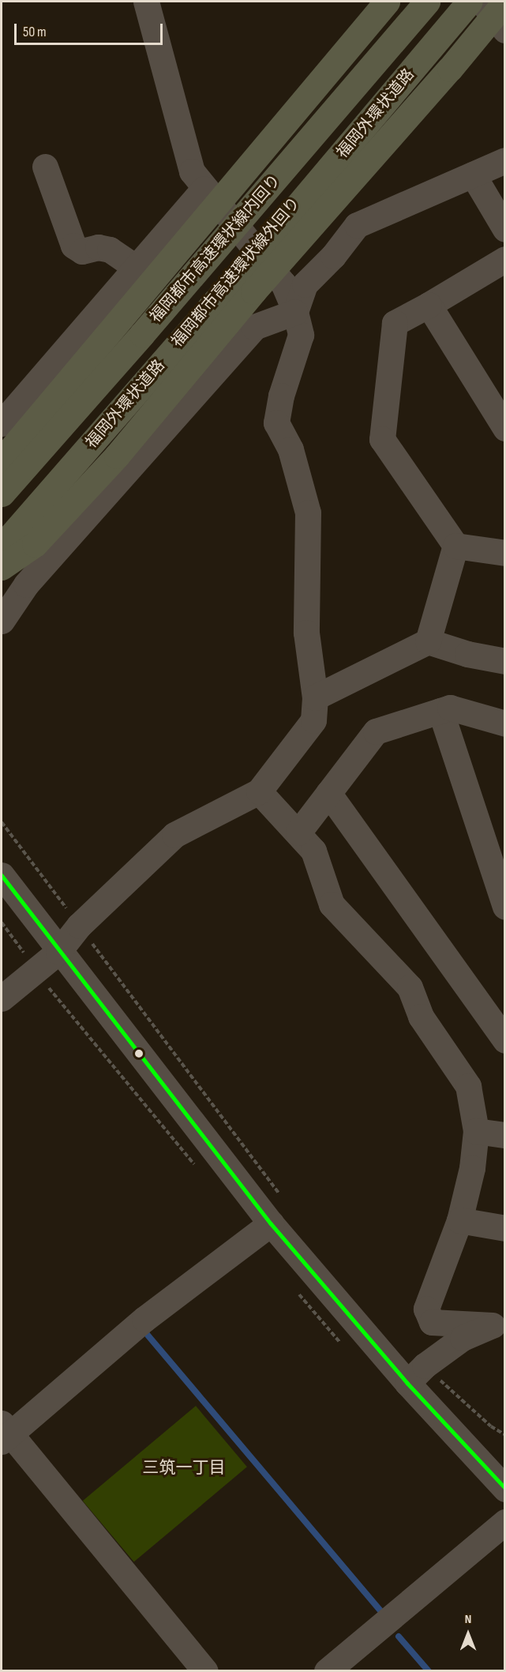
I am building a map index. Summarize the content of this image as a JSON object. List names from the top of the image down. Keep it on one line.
{"streets":{"highway":["福岡外環状道路","福岡都市高速環状線内回り","福岡都市高速環状線外回り"]},"crossings":[["福岡外環状道路","福岡都市高速環状線外回り"]],"districts":["三筑一丁目"],"scale_bar":"50 m","north":"top"}
